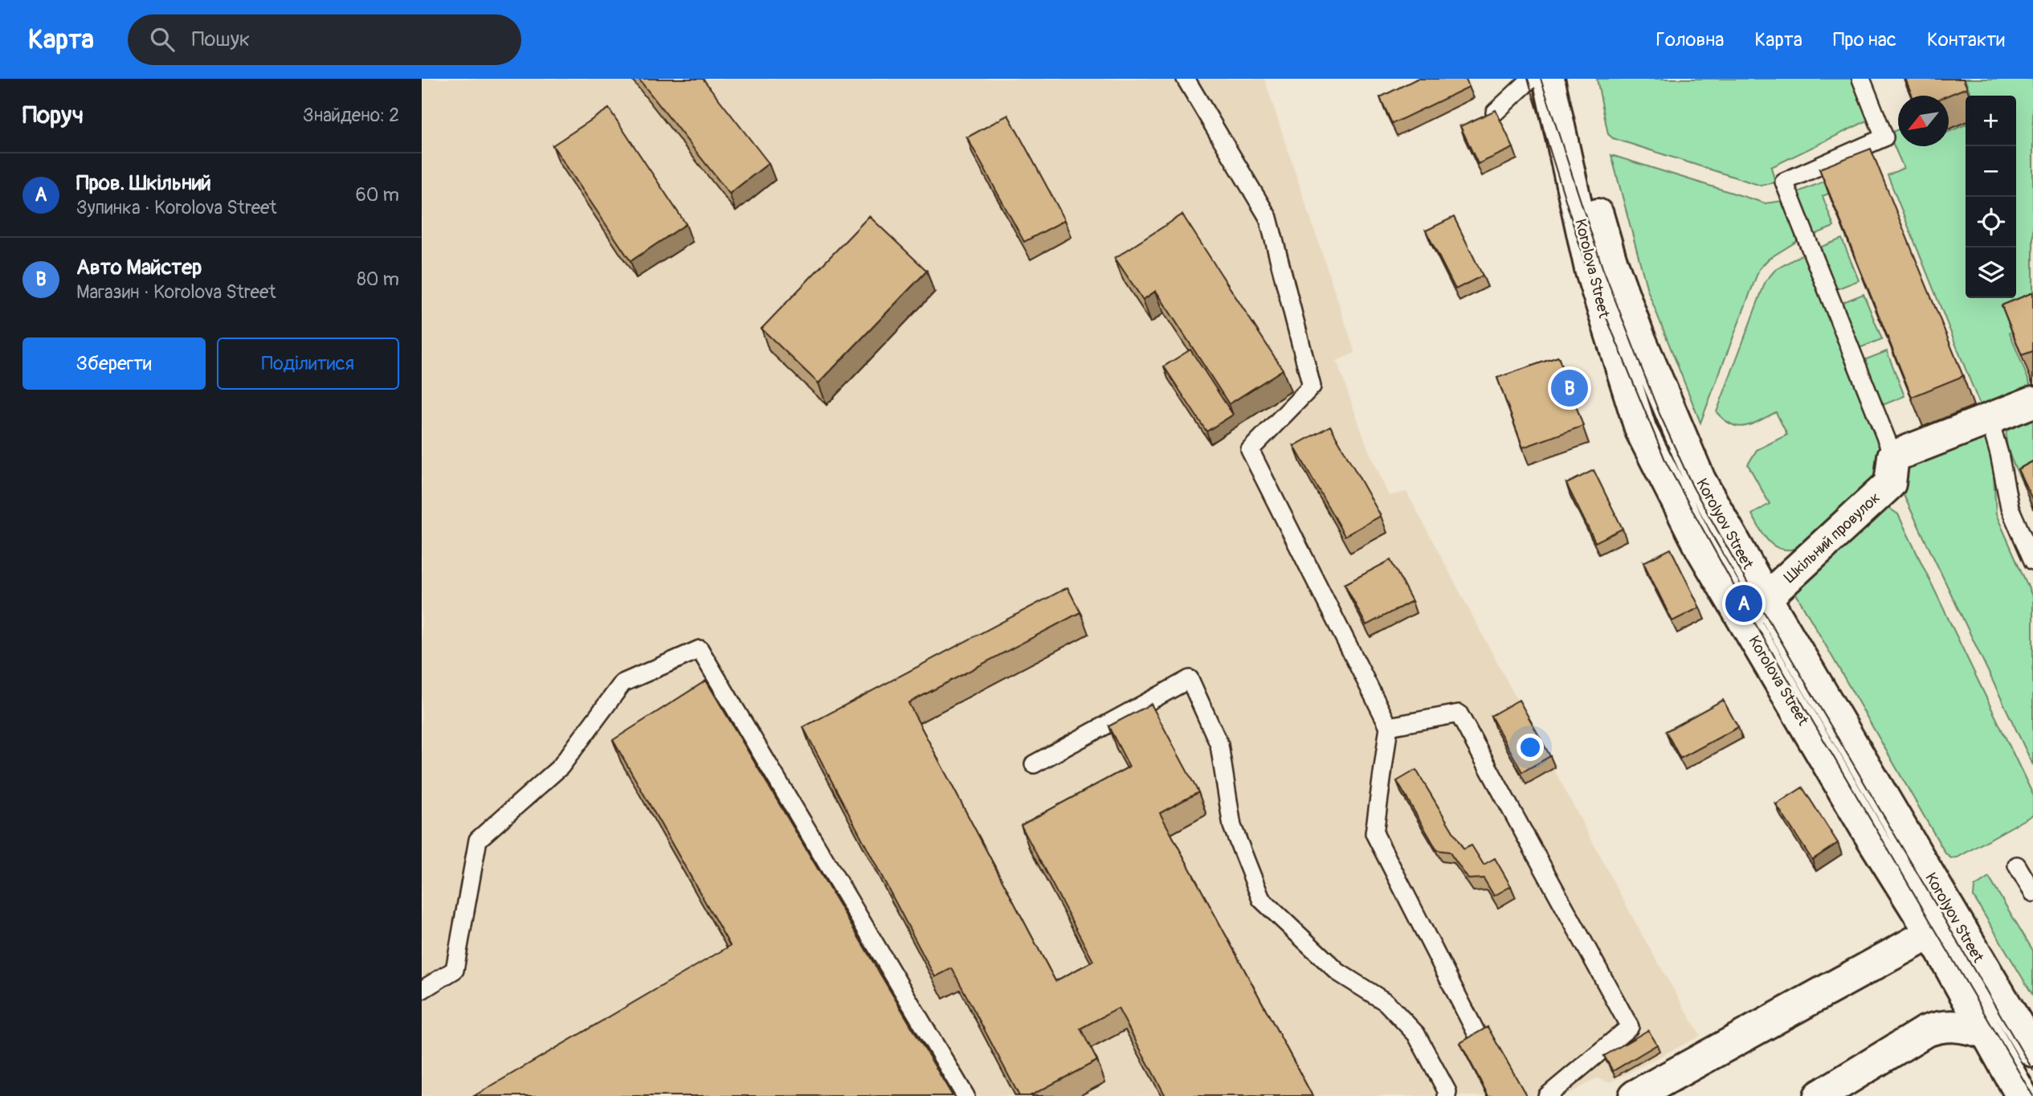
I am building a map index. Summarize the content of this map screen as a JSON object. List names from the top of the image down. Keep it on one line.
{"streets":{"main road":["Korolova Street","Korolyov Street","Шкільний провулок"]},"crossings":[["Korolova Street","Шкільний провулок"],["Korolyov Street","Шкільний провулок"]],"north":"bottom left","page":{"header":"Карта","search":"Пошук","nav":["Головна","Карта","Про нас","Контакти"],"heading":["Поруч","Знайдено: 2"],"map_buttons":["+","−"],"list":[{"mark":"A","name":"Пров. Шкільний","note":"Зупинка · Korolova Street","value":"60 m"},{"mark":"B","name":"Авто Майстер","note":"Магазин · Korolova Street","value":"80 m"}],"buttons":["Зберегти","Поділитися"],"pins":["B","A"]}}
